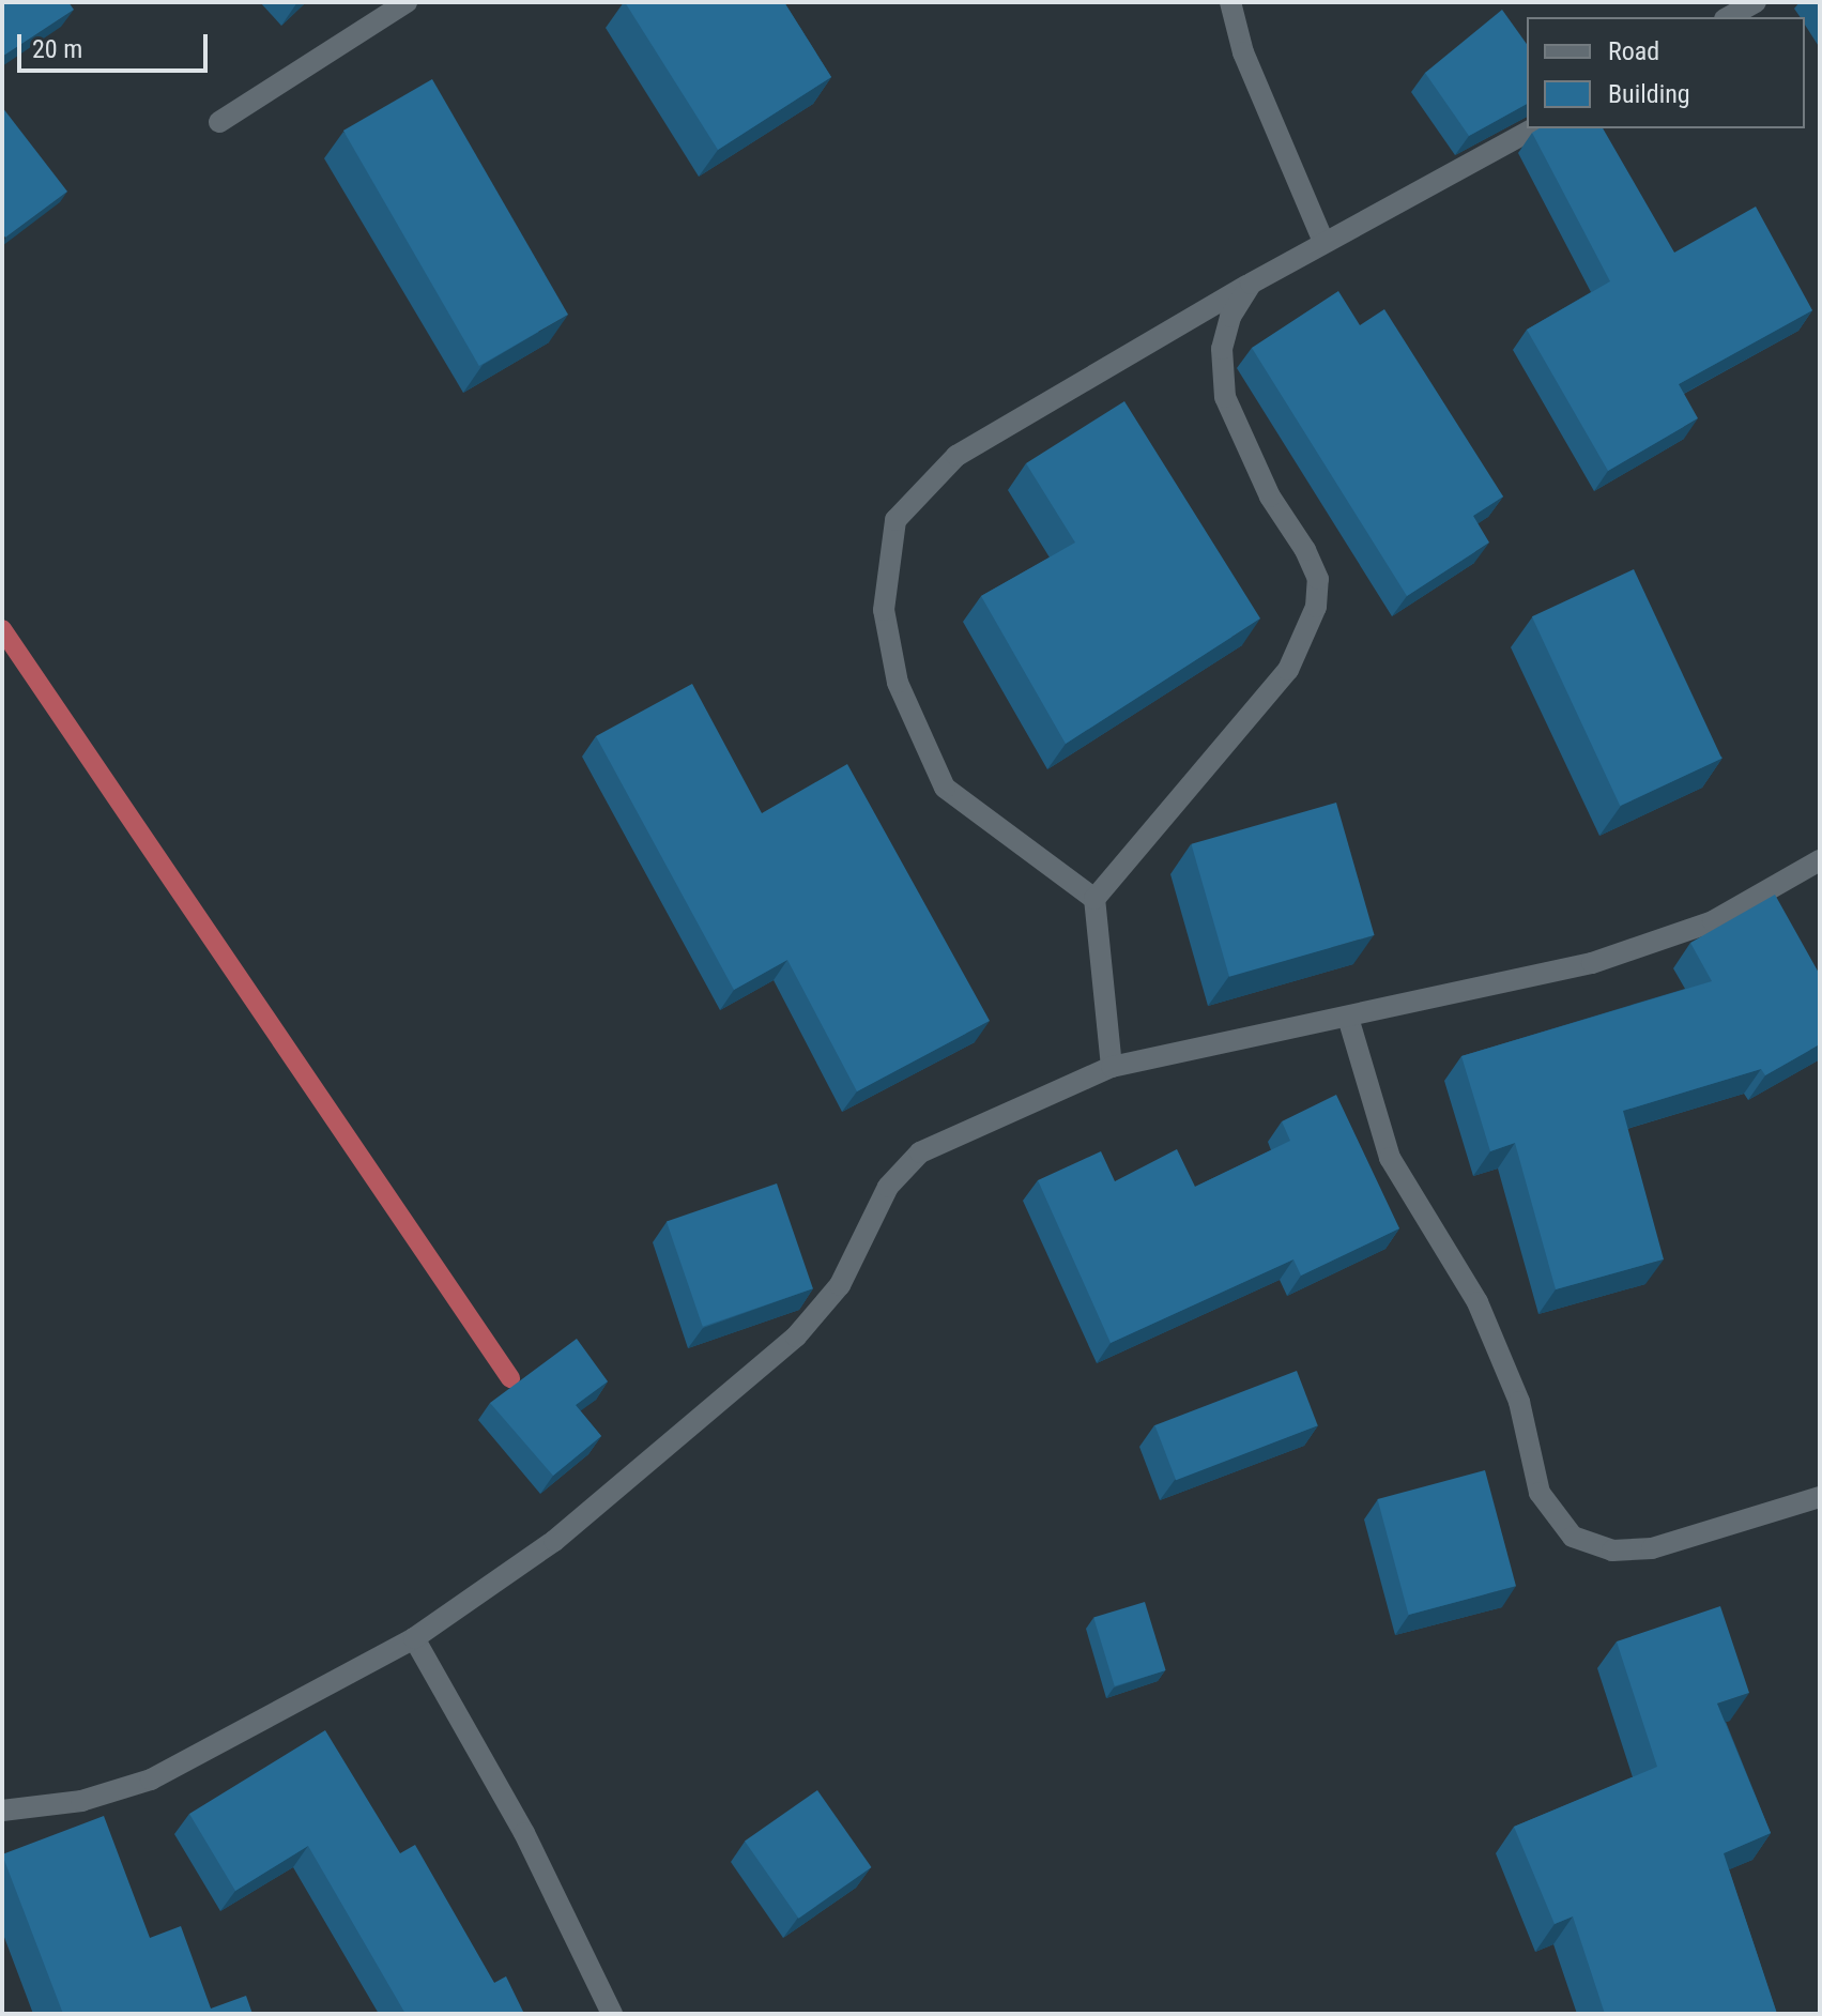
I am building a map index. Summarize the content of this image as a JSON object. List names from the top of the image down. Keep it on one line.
{"legend":["Road","Building"],"scale_bar":"20 m"}
